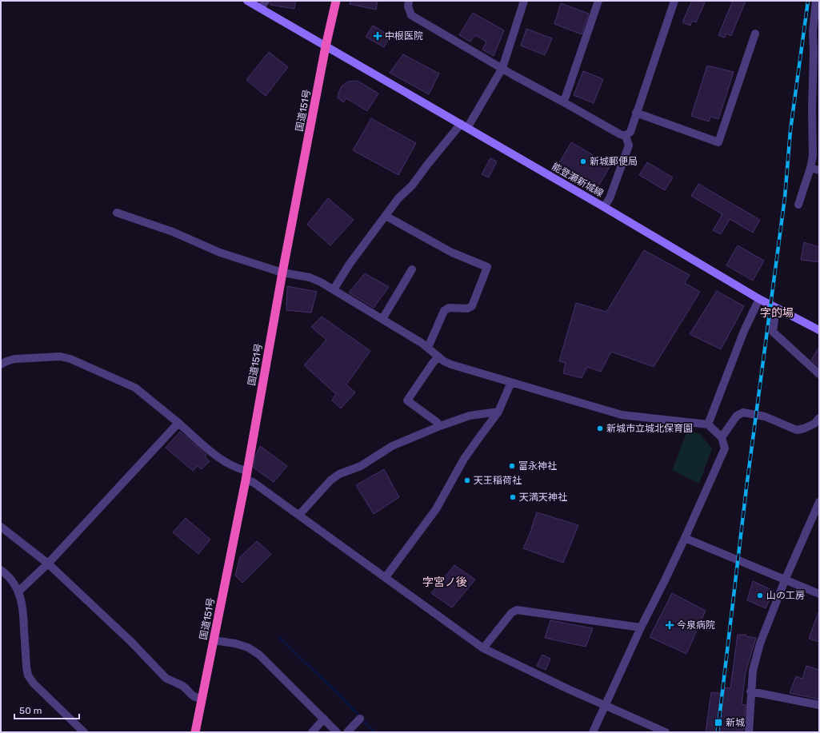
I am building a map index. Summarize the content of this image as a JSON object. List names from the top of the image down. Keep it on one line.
{"streets":{"highway":["国道151号"],"main road":["能登瀬新城線"]},"crossings":[["国道151号","能登瀬新城線"]],"districts":["字的場","字宮ノ後"],"places":{"health":["中根医院","今泉病院"],"other":["新城郵便局","新城市立城北保育園","富永神社","天王稲荷社","天満天神社","山の工房"],"transit":["新城"]},"scale_bar":"50 m"}
